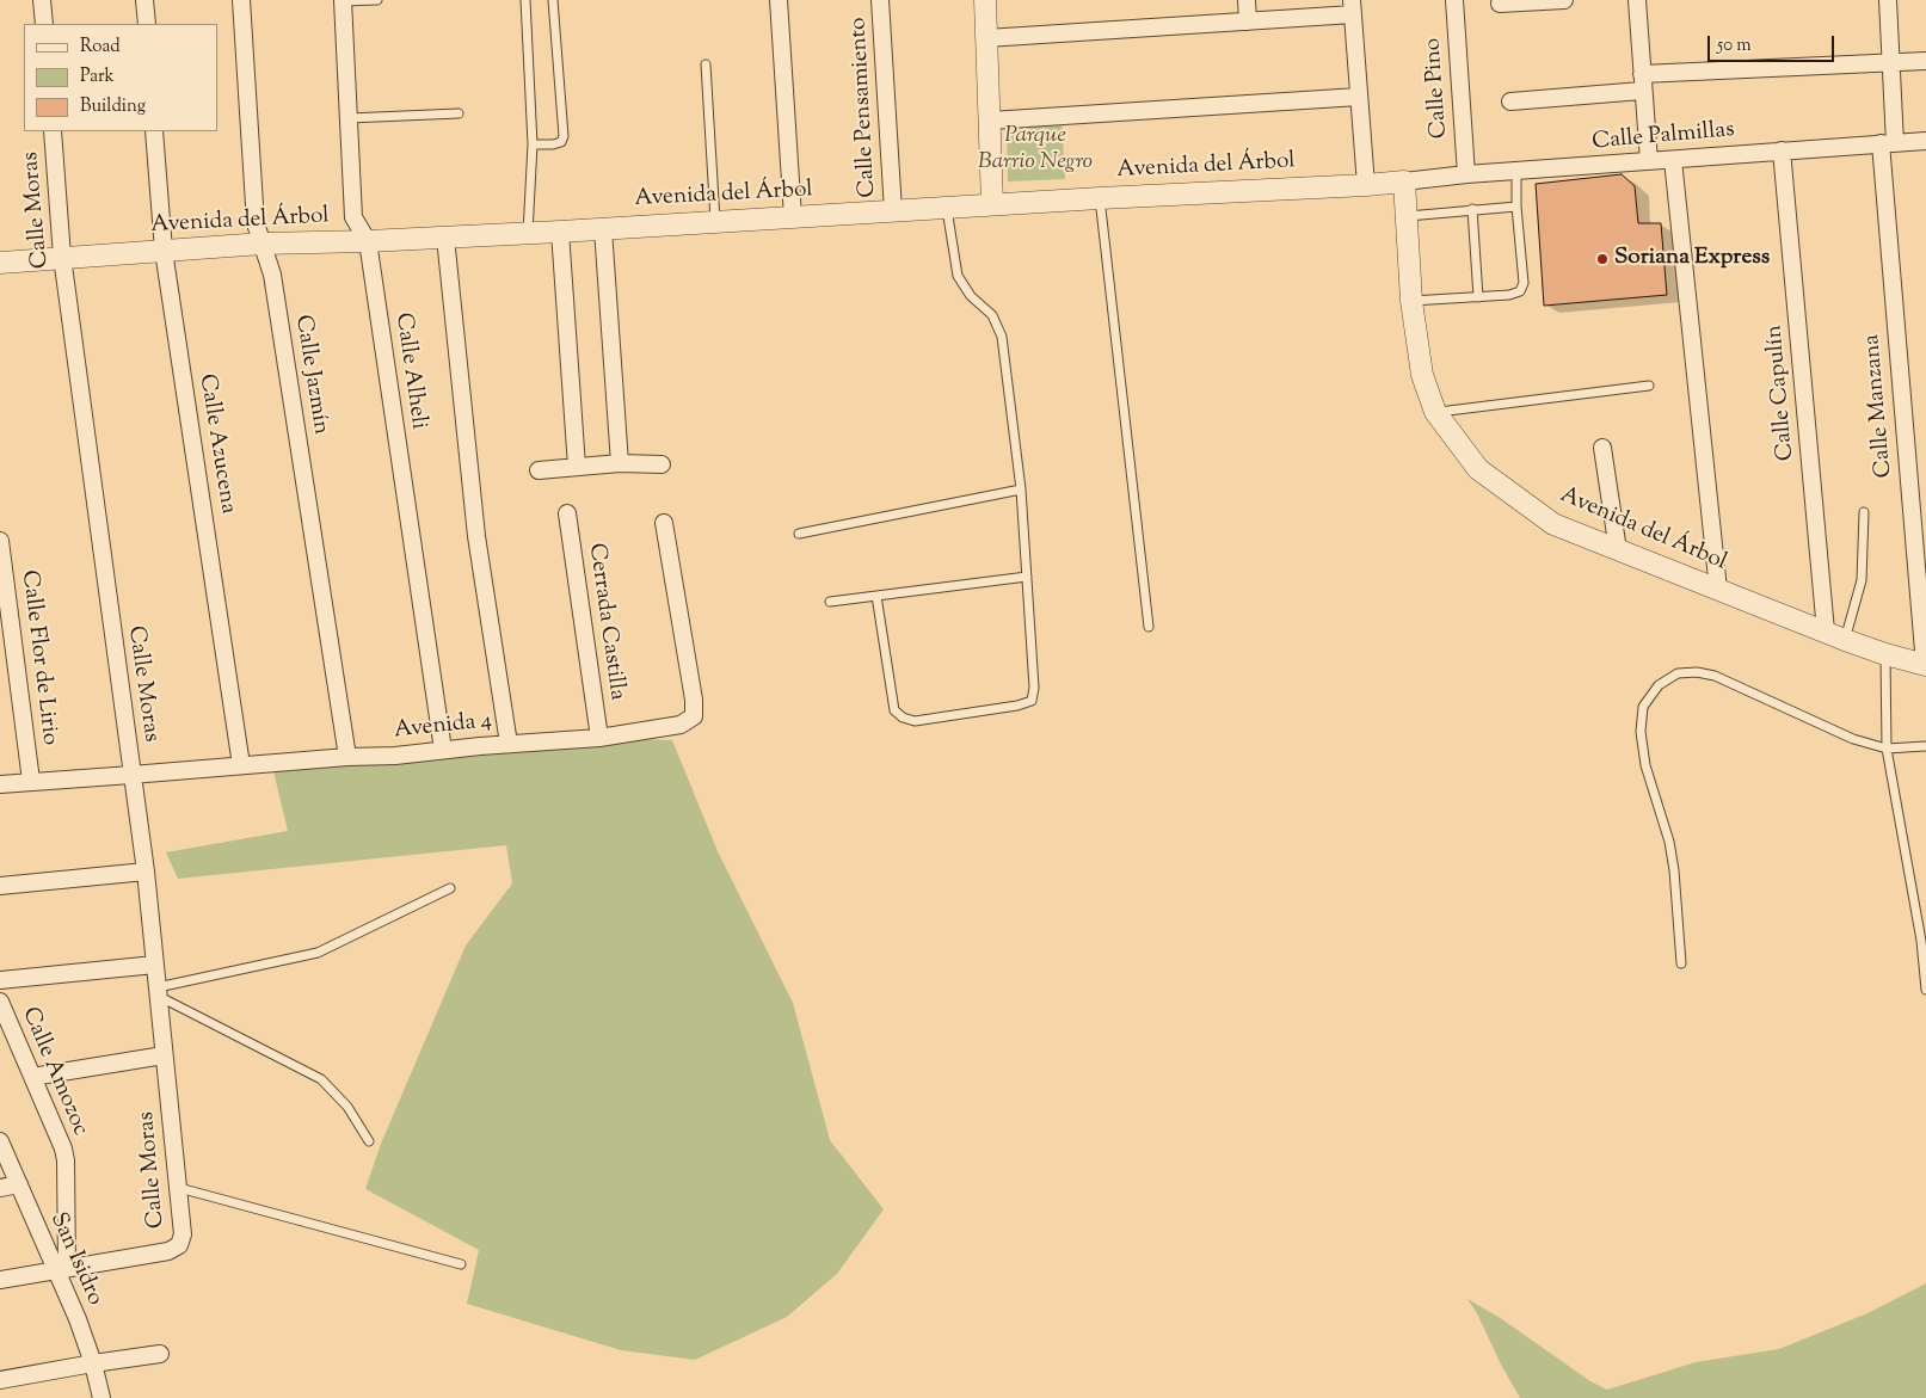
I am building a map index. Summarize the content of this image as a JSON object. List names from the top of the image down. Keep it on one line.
{"streets":{"street":["Calle Pino","Calle Pensamiento","Calle Palmillas","Avenida del Árbol","Calle Moras","Calle Alheli","Calle Jazmín","Calle Capulín","Calle Manzana","Calle Azucena","Cerrada Castilla","Calle Flor de Lirio","Avenida 4","Calle Amozoc","San Isidro"]},"crossings":[["Calle Pino","Calle Palmillas"],["Calle Pensamiento","Avenida del Árbol"],["Calle Palmillas","Avenida del Árbol"],["Calle Palmillas","Calle Capulín"],["Calle Palmillas","Calle Manzana"],["Avenida del Árbol","Calle Moras"],["Avenida del Árbol","Calle Alheli"],["Avenida del Árbol","Calle Jazmín"],["Avenida del Árbol","Calle Capulín"],["Avenida del Árbol","Calle Manzana"],["Avenida del Árbol","Calle Azucena"],["Calle Moras","Avenida 4"],["Calle Moras","Calle Amozoc"],["Calle Moras","San Isidro"],["Calle Alheli","Avenida 4"],["Calle Jazmín","Avenida 4"],["Calle Azucena","Avenida 4"],["Cerrada Castilla","Avenida 4"],["Calle Flor de Lirio","Avenida 4"],["Calle Amozoc","San Isidro"]],"parks":["Parque Barrio Negro"],"places":["Soriana Express"],"legend":["Road","Park","Building"],"scale_bar":"50 m"}
